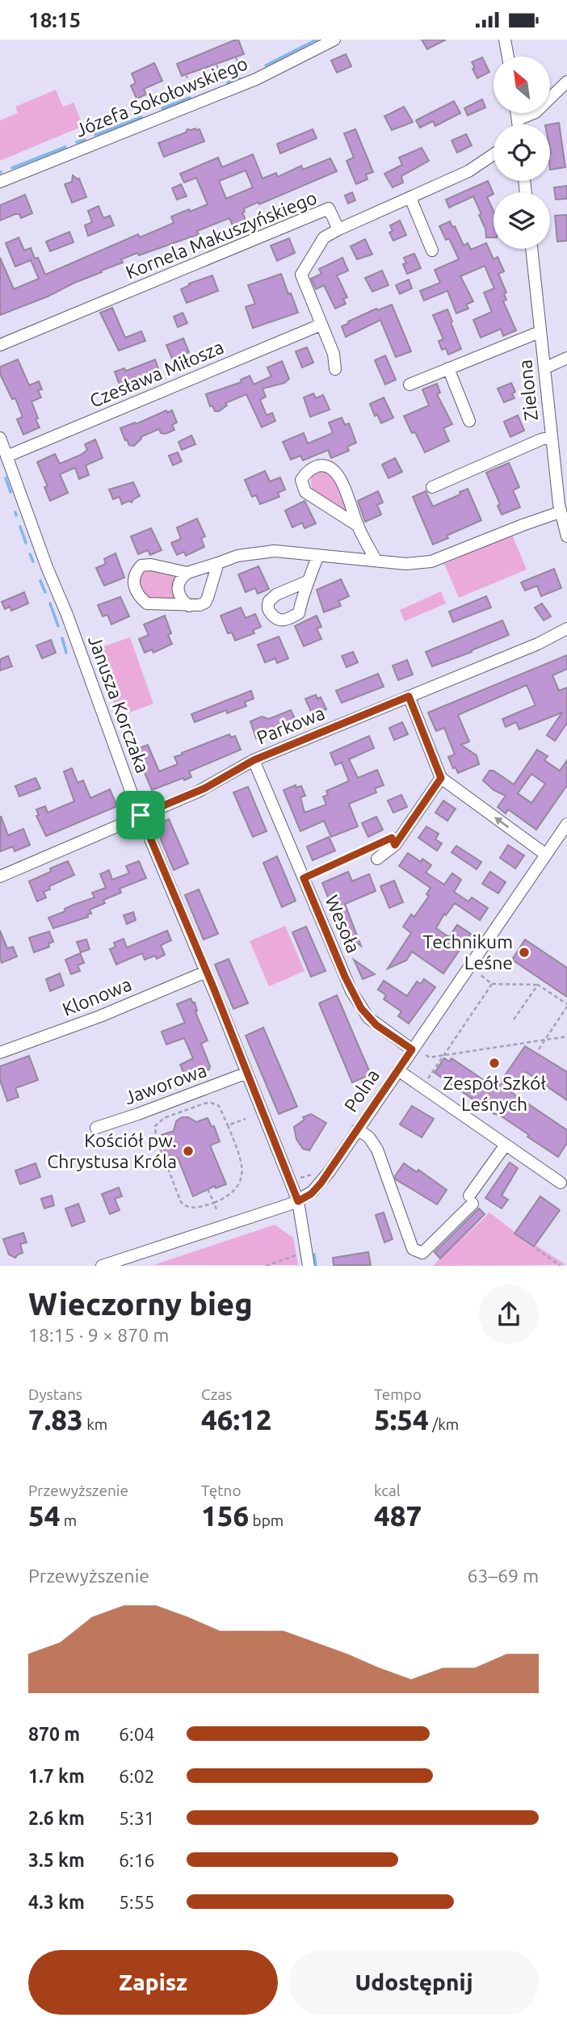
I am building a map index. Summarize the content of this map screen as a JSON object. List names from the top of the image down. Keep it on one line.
{"streets":{"street":["Józefa Sokołowskiego","Kornela Makuszyńskiego","Czesława Miłosza","Zielona","Janusza Korczaka","Parkowa","Wesoła","Klonowa","Jaworowa","Polna"]},"crossings":[["Czesława Miłosza","Janusza Korczaka"],["Janusza Korczaka","Parkowa"],["Janusza Korczaka","Klonowa"],["Janusza Korczaka","Jaworowa"],["Janusza Korczaka","Polna"],["Parkowa","Wesoła"],["Wesoła","Polna"]],"places":["Technikum Leśne","Zespół Szkół Leśnych","Kościół pw. Chrystusa Króla"],"north":"top left","page":{"status":"18:15","heading":["Wieczorny bieg","18:15 · 9 × 870 m"],"stats":[["Dystans","7.83 km"],["Czas","46:12"],["Tempo","5:54 /km"],["Przewyższenie","54 m"],["Tętno","156 bpm"],["kcal","487"]],"chart":["Przewyższenie","63–69 m"],"list":[{"name":"870 m","note":"6:04"},{"name":"1.7 km","note":"6:02"},{"name":"2.6 km","note":"5:31"},{"name":"3.5 km","note":"6:16"},{"name":"4.3 km","note":"5:55"}],"buttons":["Zapisz","Udostępnij"]}}
